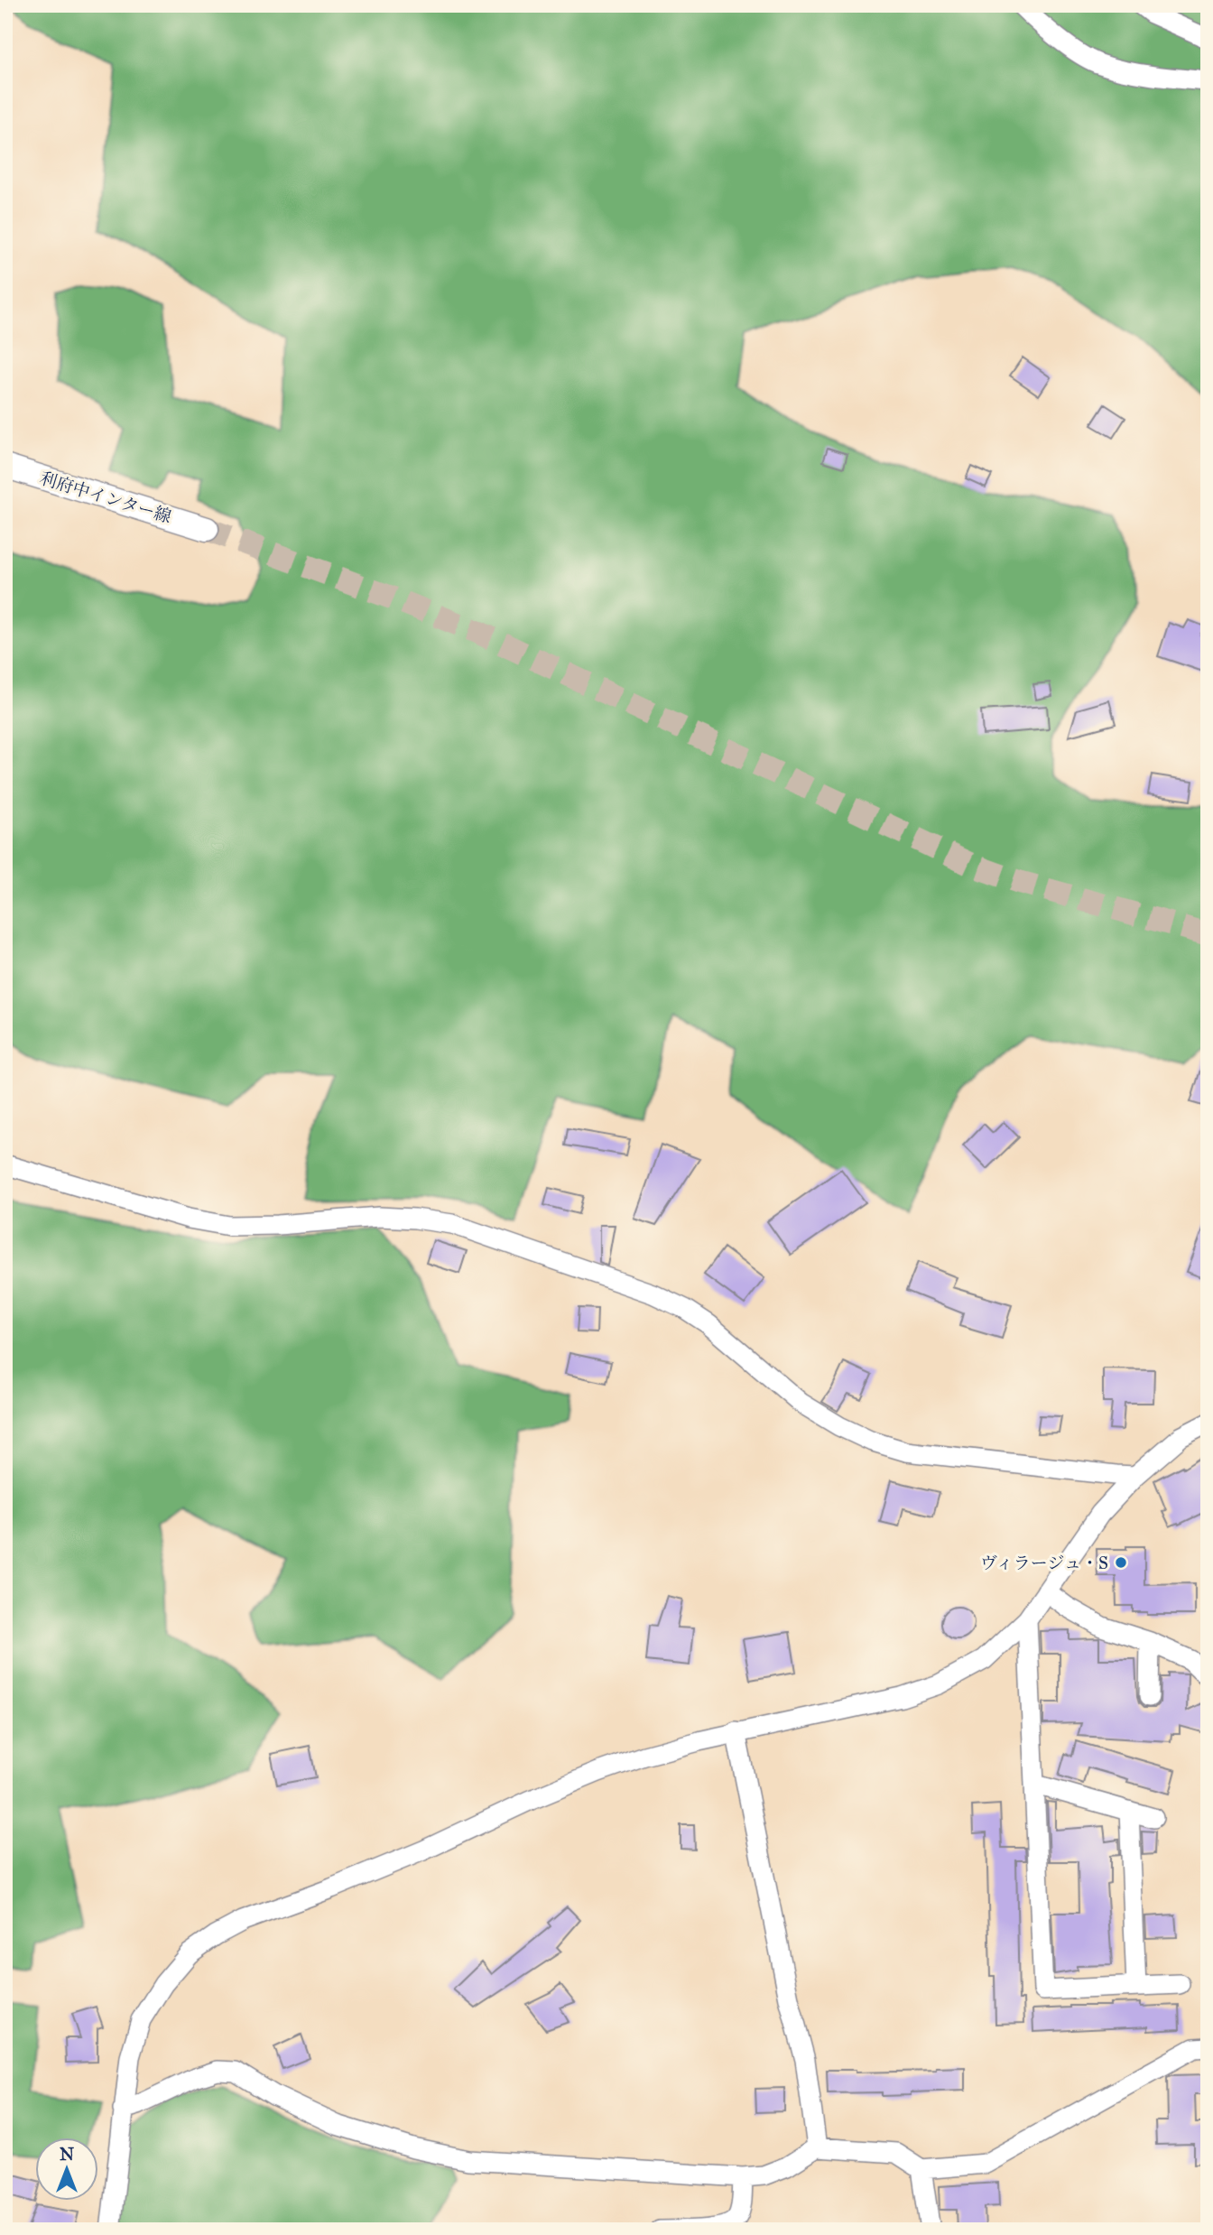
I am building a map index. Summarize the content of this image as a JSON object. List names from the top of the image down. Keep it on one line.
{"streets":{"main road":["利府中インター線"]},"places":["ヴィラージュ・S"],"north":"top"}
